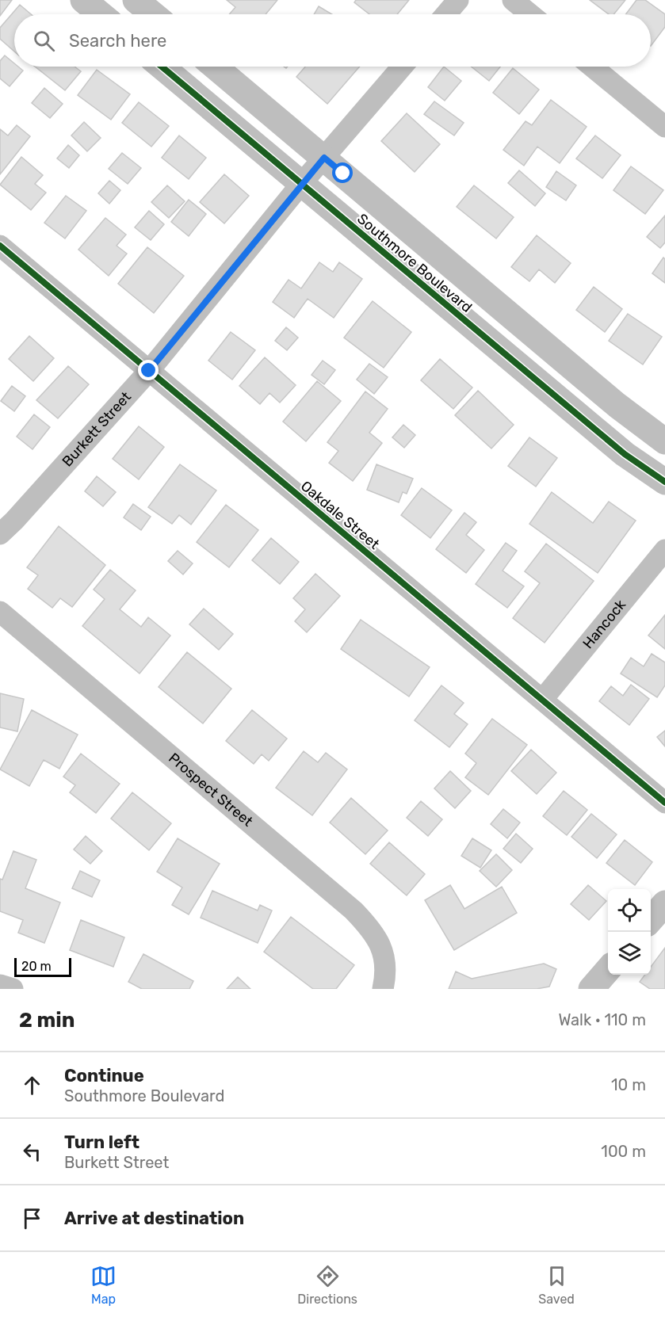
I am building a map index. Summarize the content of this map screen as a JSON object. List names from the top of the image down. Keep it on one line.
{"streets":{"street":["Southmore Boulevard","Burkett Street","Oakdale Street","Hancock","Prospect Street"]},"crossings":[["Southmore Boulevard","Burkett Street"],["Burkett Street","Oakdale Street"],["Oakdale Street","Hancock"]],"scale_bar":"20 m","page":{"search":"Search here","scale":"20 m","heading":["2 min","Walk · 110 m"],"list":[["Continue","Southmore Boulevard","10 m"],["Turn left","Burkett Street","100 m"],"Arrive at destination"],"nav":["Map","Directions","Saved"]}}
